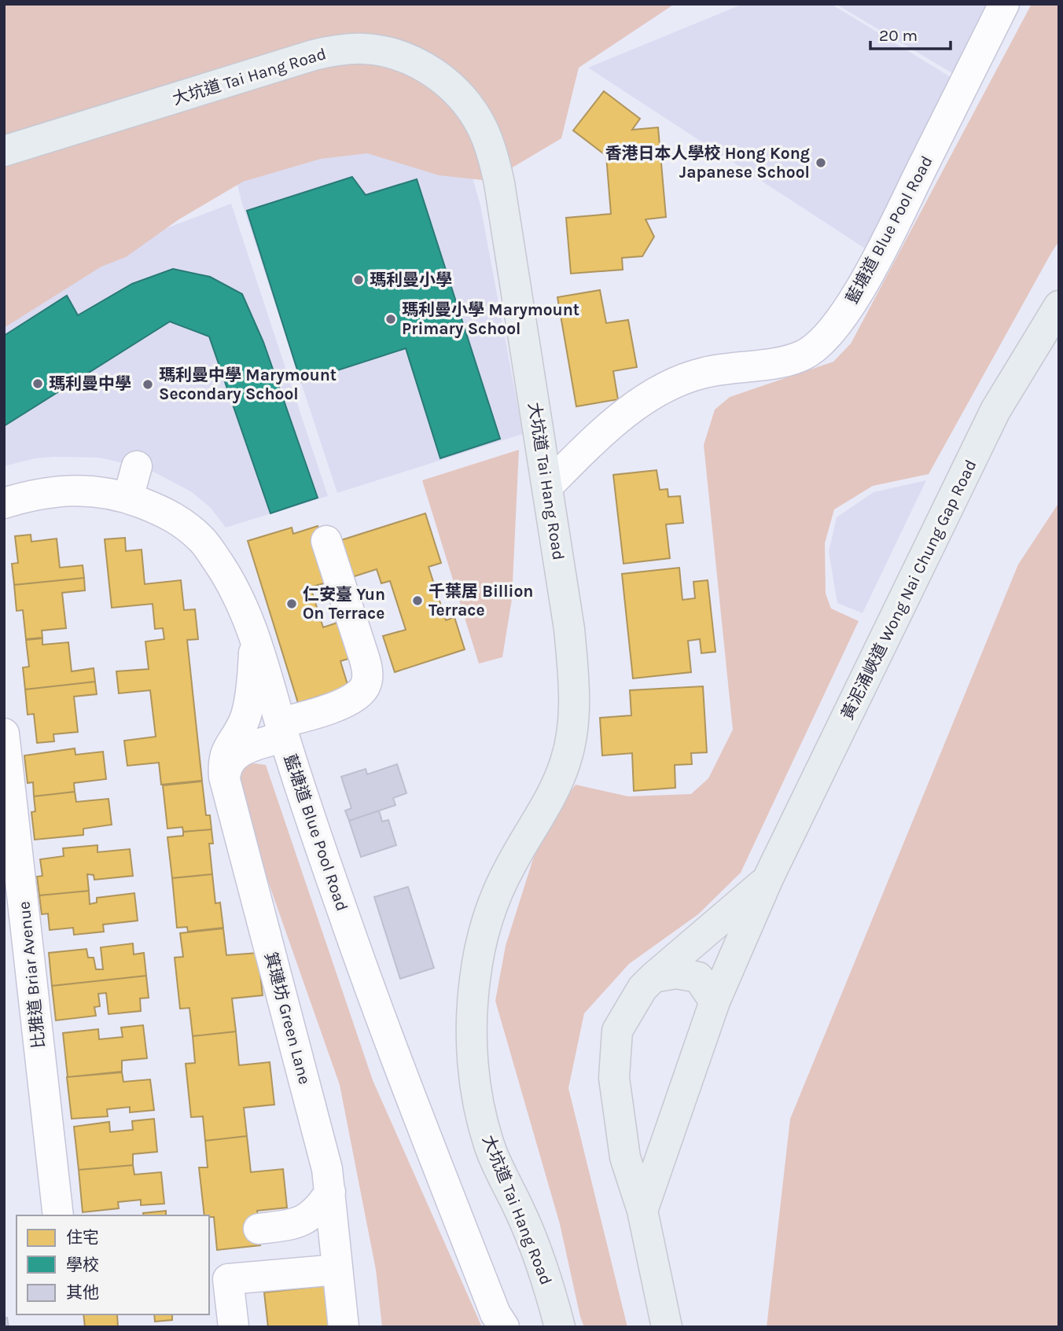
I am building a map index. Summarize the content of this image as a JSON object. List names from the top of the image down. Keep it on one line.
{"streets":{"main road":["大坑道 Tai Hang Road","黃泥涌峽道 Wong Nai Chung Gap Road"],"street":["藍塘道 Blue Pool Road","比雅道 Briar Avenue","箕璉坊 Green Lane"]},"crossings":[["大坑道 Tai Hang Road","藍塘道 Blue Pool Road"],["藍塘道 Blue Pool Road","箕璉坊 Green Lane"]],"places":["香港日本人學校 Hong Kong Japanese School","瑪利曼小學","瑪利曼小學 Marymount Primary School","瑪利曼中學","瑪利曼中學 Marymount Secondary School","千葉居 Billion Terrace","仁安臺 Yun On Terrace"],"legend":["住宅","學校","其他"],"scale_bar":"20 m"}
